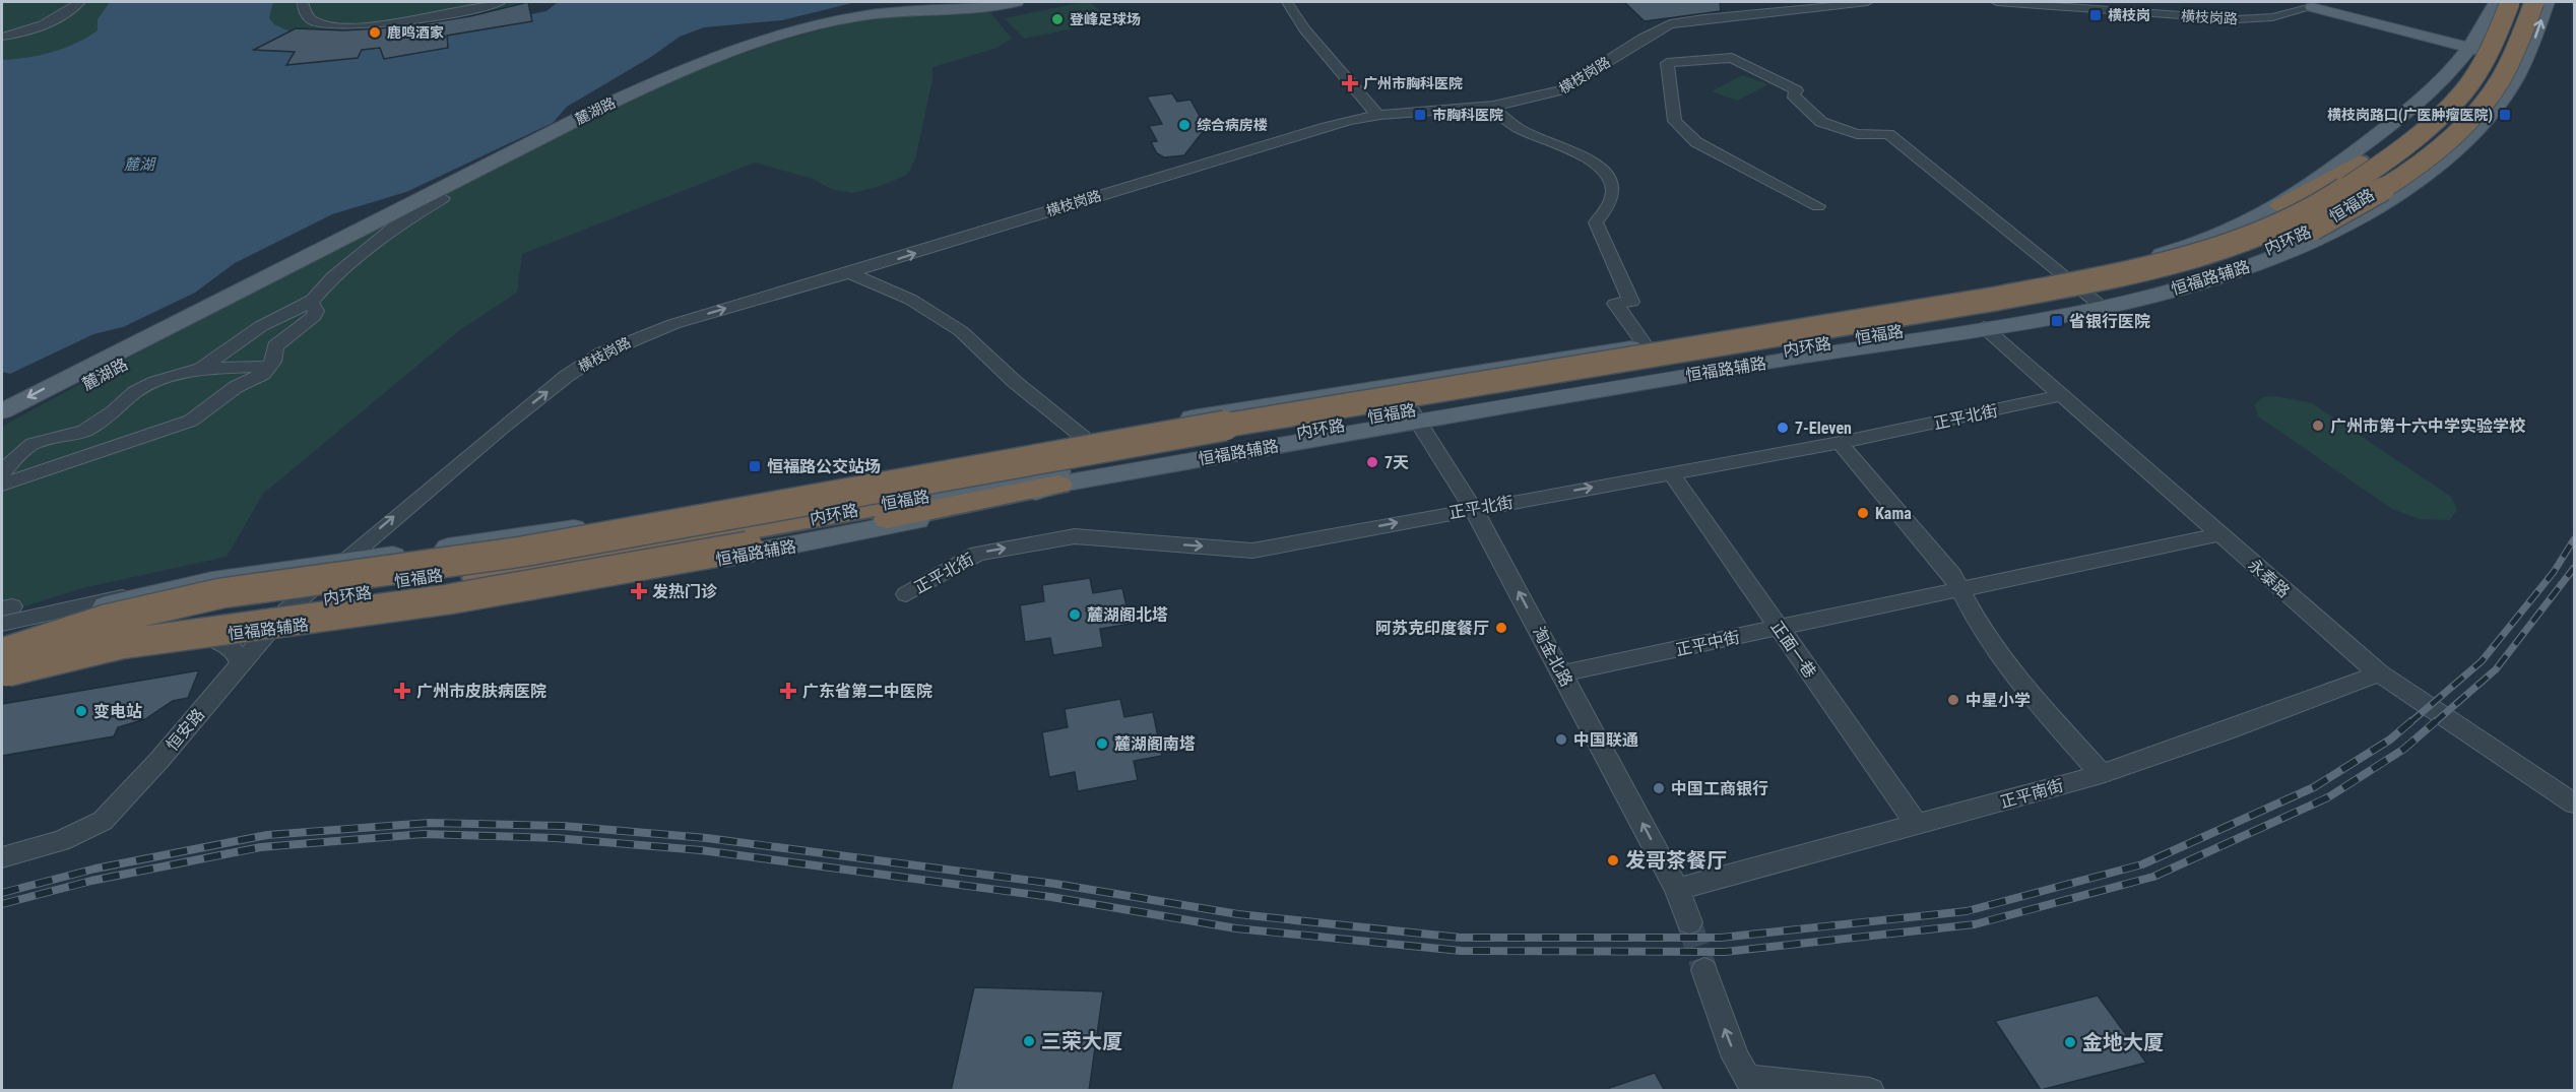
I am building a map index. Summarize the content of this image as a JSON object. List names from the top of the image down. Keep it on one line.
{"streets":{"highway":["内环路"],"main road":["麓湖路","恒福路","恒福路辅路"],"street":["横枝岗路","正平北街","永泰路","正平中街","正面一巷","淘金北路","恒安路","正平南街"]},"crossings":[["横枝岗路","恒福路"],["横枝岗路","恒安路"],["恒福路","内环路"],["恒福路","恒福路辅路"],["恒福路","淘金北路"],["恒福路","恒安路"],["内环路","恒福路辅路"],["恒福路辅路","永泰路"],["恒福路辅路","淘金北路"],["恒福路辅路","恒安路"],["正平北街","永泰路"],["正平北街","正面一巷"],["正平北街","淘金北路"],["永泰路","正平中街"],["永泰路","正平南街"],["正平中街","正面一巷"],["正平中街","淘金北路"],["正面一巷","正平南街"],["淘金北路","正平南街"]],"one_way":["横枝岗路","正平北街","淘金北路"],"water":["麓湖"],"places":{"transit":["横枝岗","市胸科医院","横枝岗路口(广医肿瘤医院)","省银行医院","恒福路公交站场"],"other":["登峰足球场","鹿鸣酒家","综合病房楼","广州市第十六中学实验学校","7-Eleven","7天","Kama","麓湖阁北塔","阿苏克印度餐厅","中星小学","变电站","中国联通","麓湖阁南塔","中国工商银行","发哥茶餐厅","三荣大厦","金地大厦"],"health":["广州市胸科医院","发热门诊","广州市皮肤病医院","广东省第二中医院"]}}
